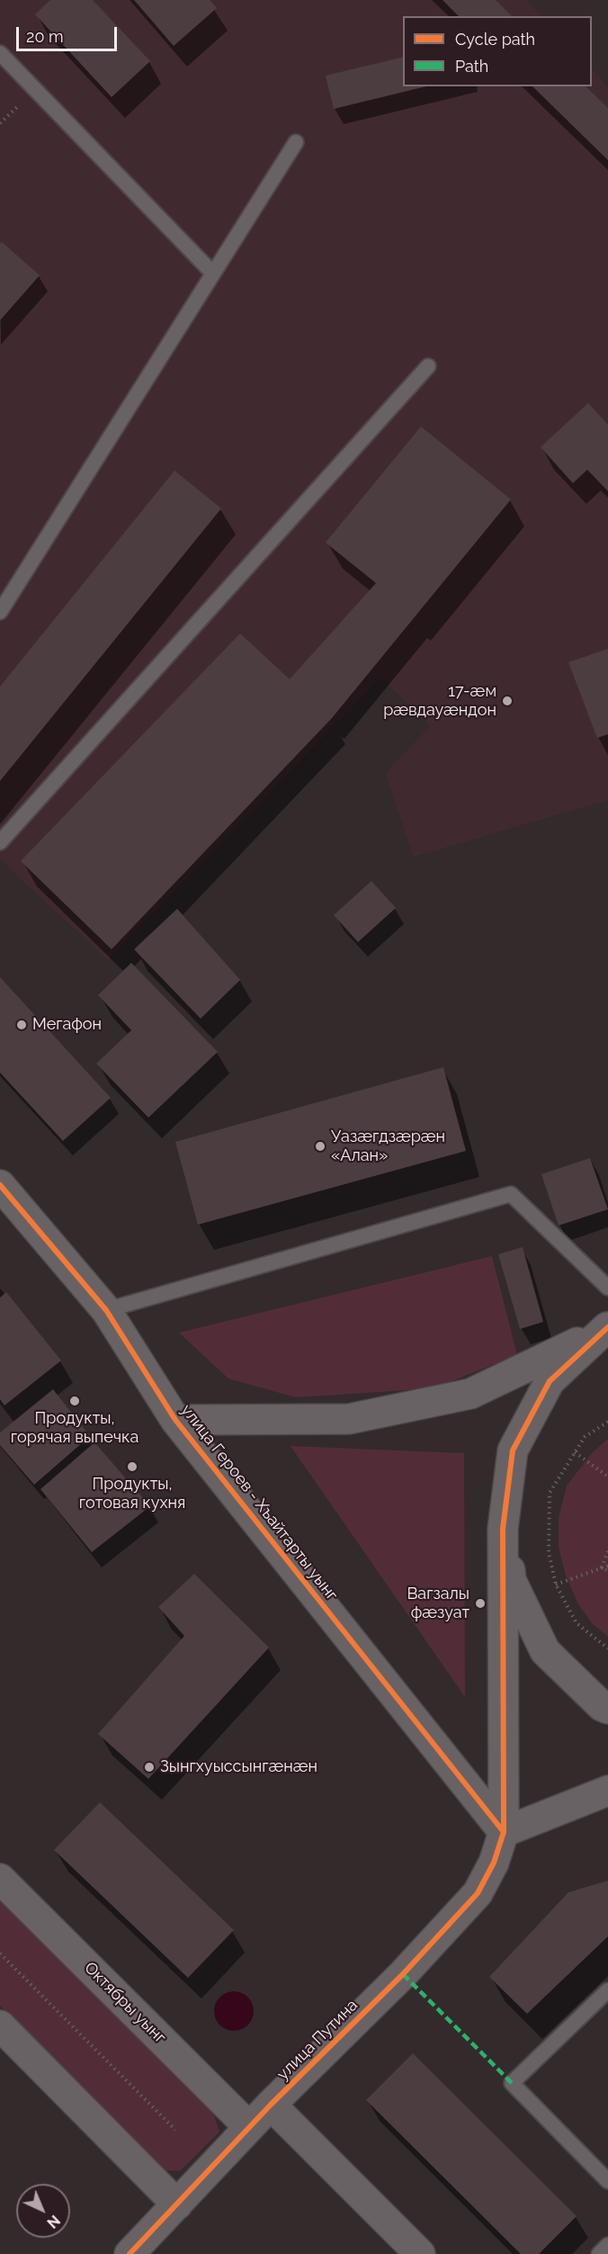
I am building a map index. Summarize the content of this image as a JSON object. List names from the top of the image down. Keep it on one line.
{"streets":{"street":["улица Героев - Хъайтарты уынг","Октябры уынг","улица Путина"]},"crossings":[["улица Героев - Хъайтарты уынг","улица Путина"],["Октябры уынг","улица Путина"]],"places":["17-æм рӕвдауӕндон","Мегафон","Уазæгдзæрæн «Алан»","Продукты, горячая выпечка","Продукты, готовая кухня","Вагзалы фæзуат","Зынгхуыссынгæнæн"],"legend":["Cycle path","Path"],"scale_bar":"20 m","north":"bottom right"}
